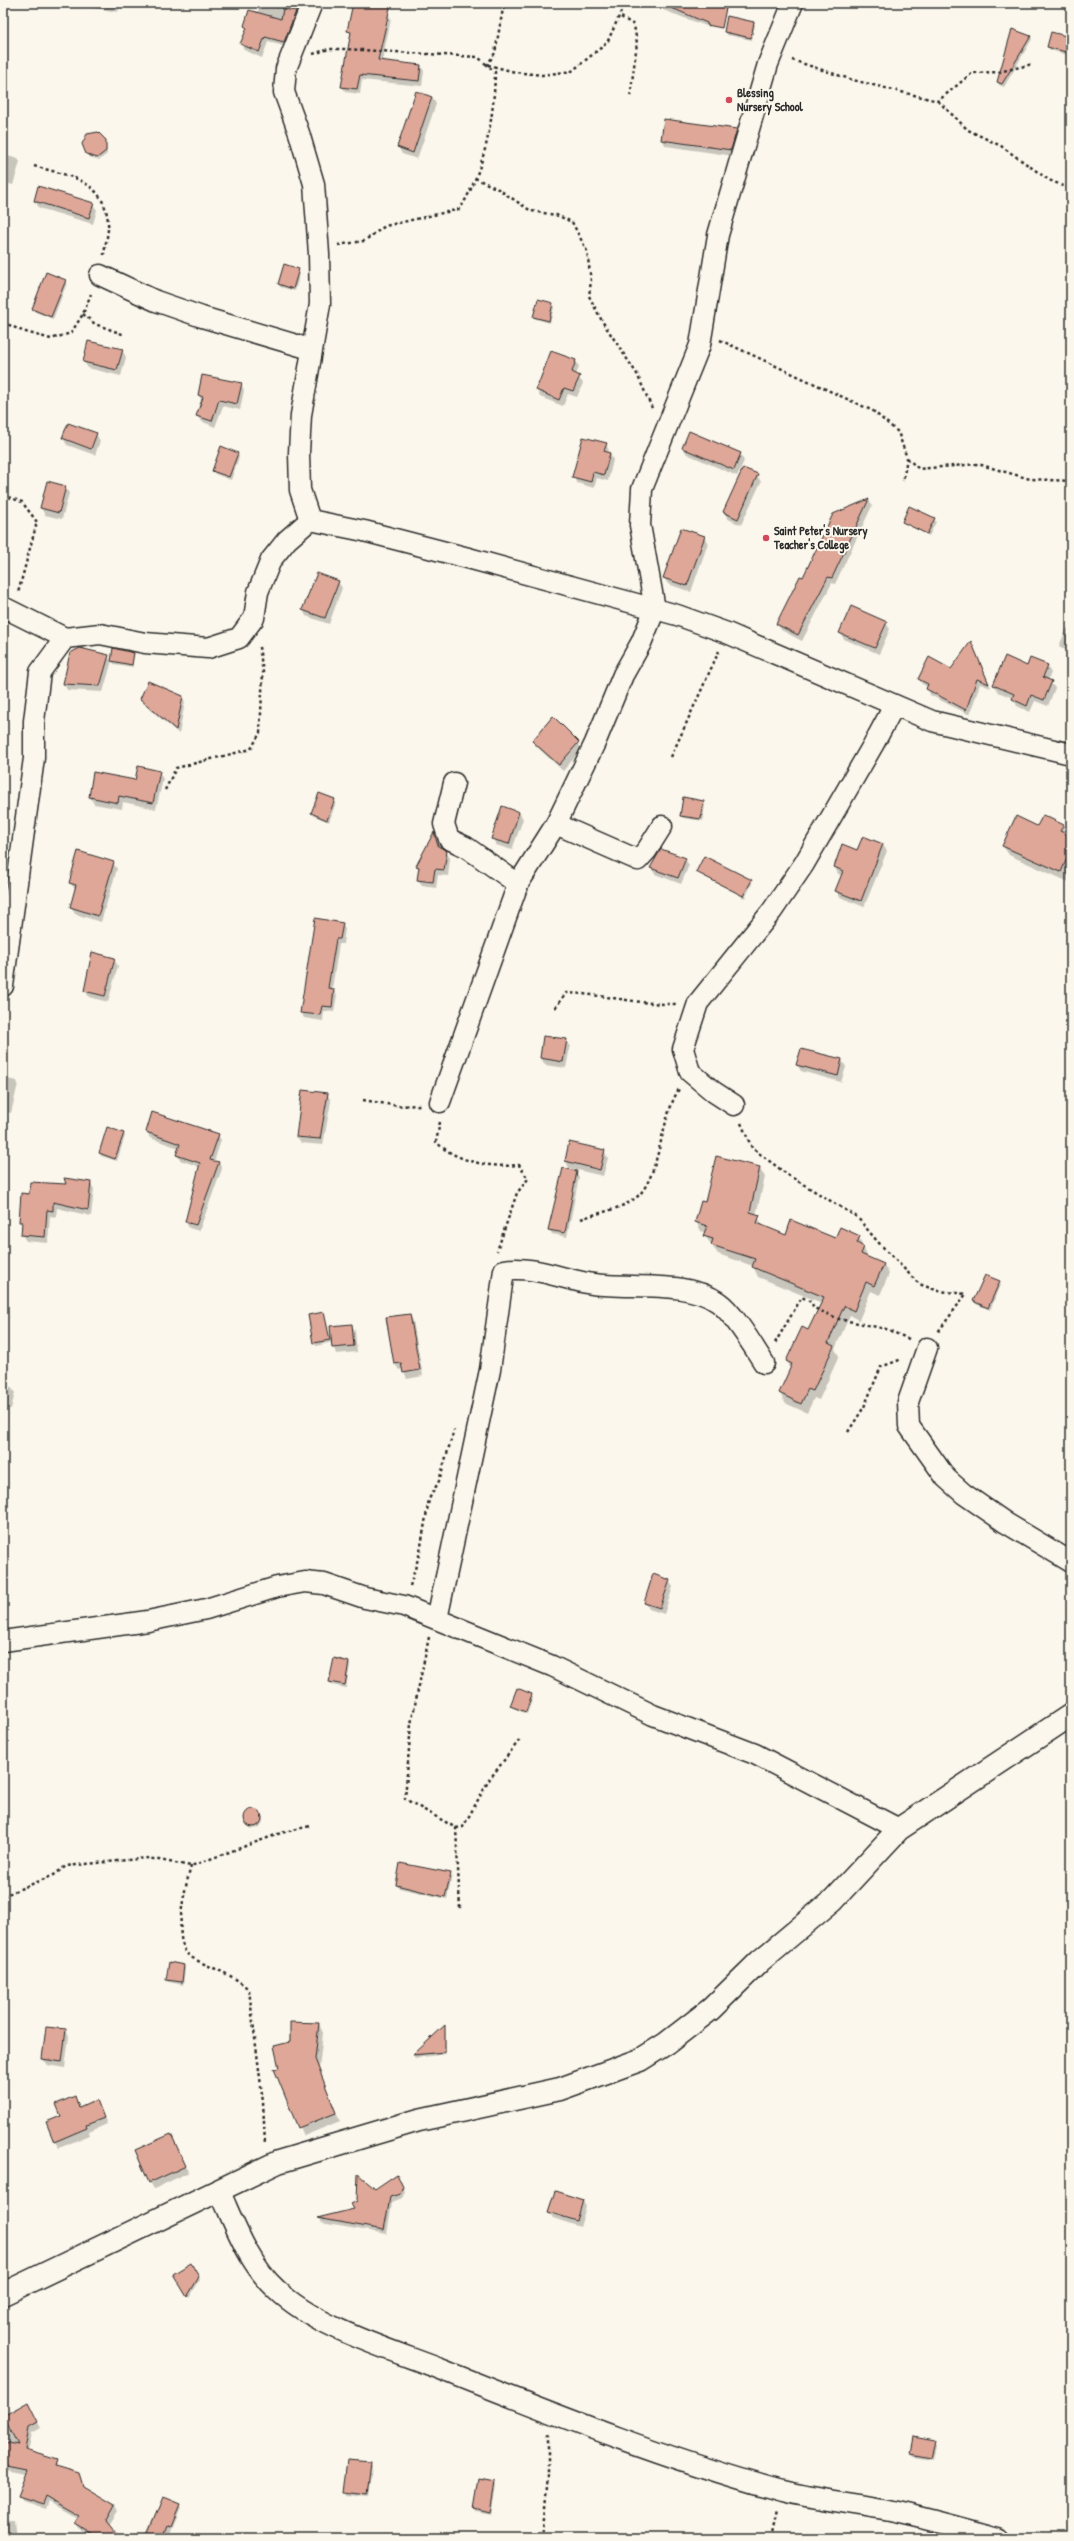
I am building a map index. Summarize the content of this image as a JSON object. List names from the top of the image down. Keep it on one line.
{"places":["Blessing Nursery School","Saint Peter's Nursery Teacher's College"]}
